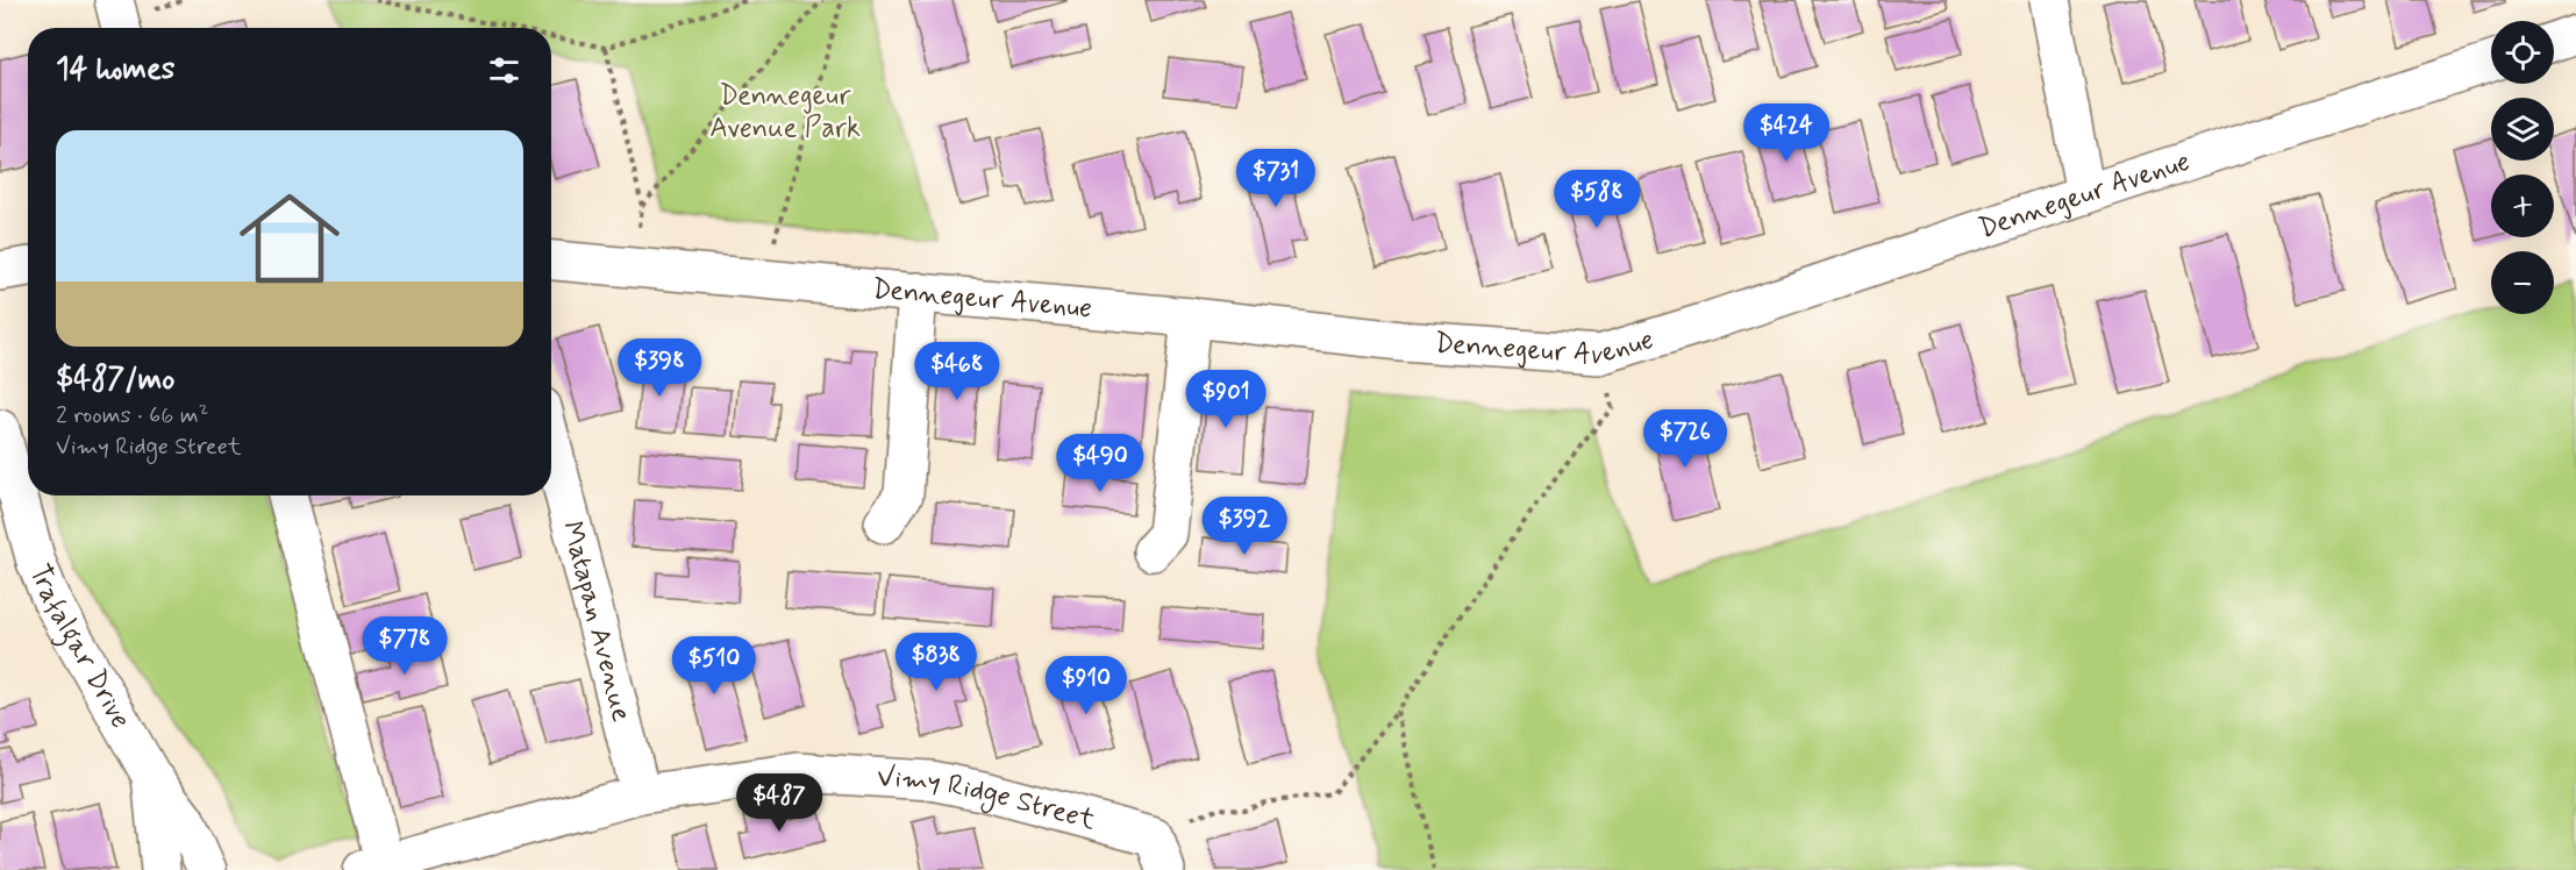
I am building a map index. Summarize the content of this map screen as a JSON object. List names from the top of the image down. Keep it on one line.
{"streets":{"street":["Dennegeur Avenue","Matapan Avenue","Trafalgar Drive","Vimy Ridge Street"]},"crossings":[["Matapan Avenue","Vimy Ridge Street"]],"parks":["Dennegeur Avenue Park"],"page":{"map_buttons":["+","−"],"heading":"14 homes","price":["$424","$731","$588","$398","$468","$901","$726","$490","$392","$778","$838","$510","$910","$487"],"list":[{"name":"$487/mo","note":"2 rooms · 66 m² · Vimy Ridge Street"}]}}
